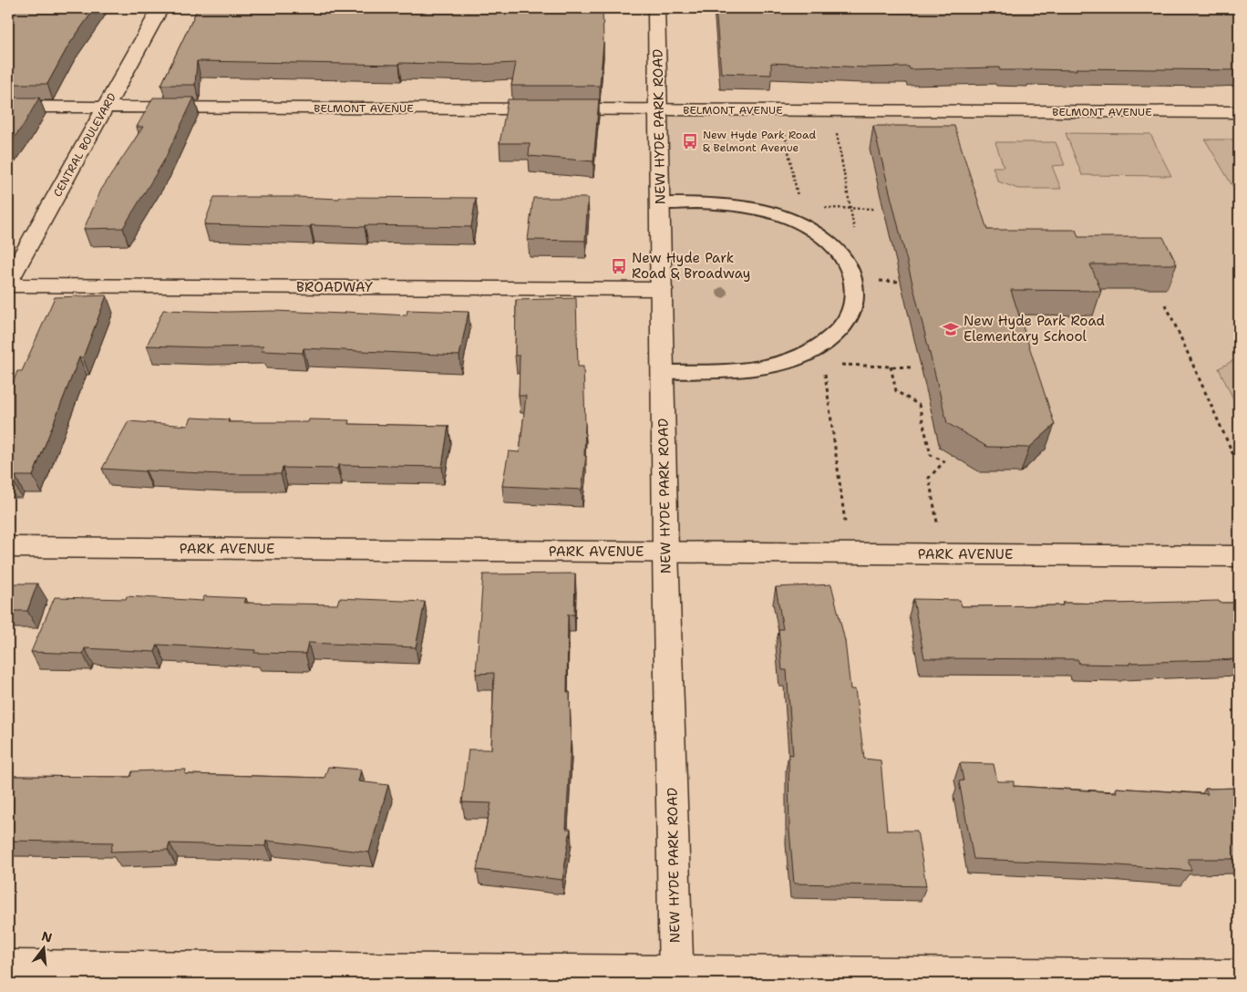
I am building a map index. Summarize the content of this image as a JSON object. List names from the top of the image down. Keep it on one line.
{"streets":{"street":["BELMONT AVENUE","NEW HYDE PARK ROAD","CENTRAL BOULEVARD","BROADWAY","PARK AVENUE"]},"crossings":[["BELMONT AVENUE","NEW HYDE PARK ROAD"],["BELMONT AVENUE","CENTRAL BOULEVARD"],["NEW HYDE PARK ROAD","BROADWAY"],["NEW HYDE PARK ROAD","PARK AVENUE"]],"places":{"bus stop":["New Hyde Park Road & Belmont Avenue","New Hyde Park Road & Broadway"],"school or university":["New Hyde Park Road Elementary School"]},"north":"top"}
